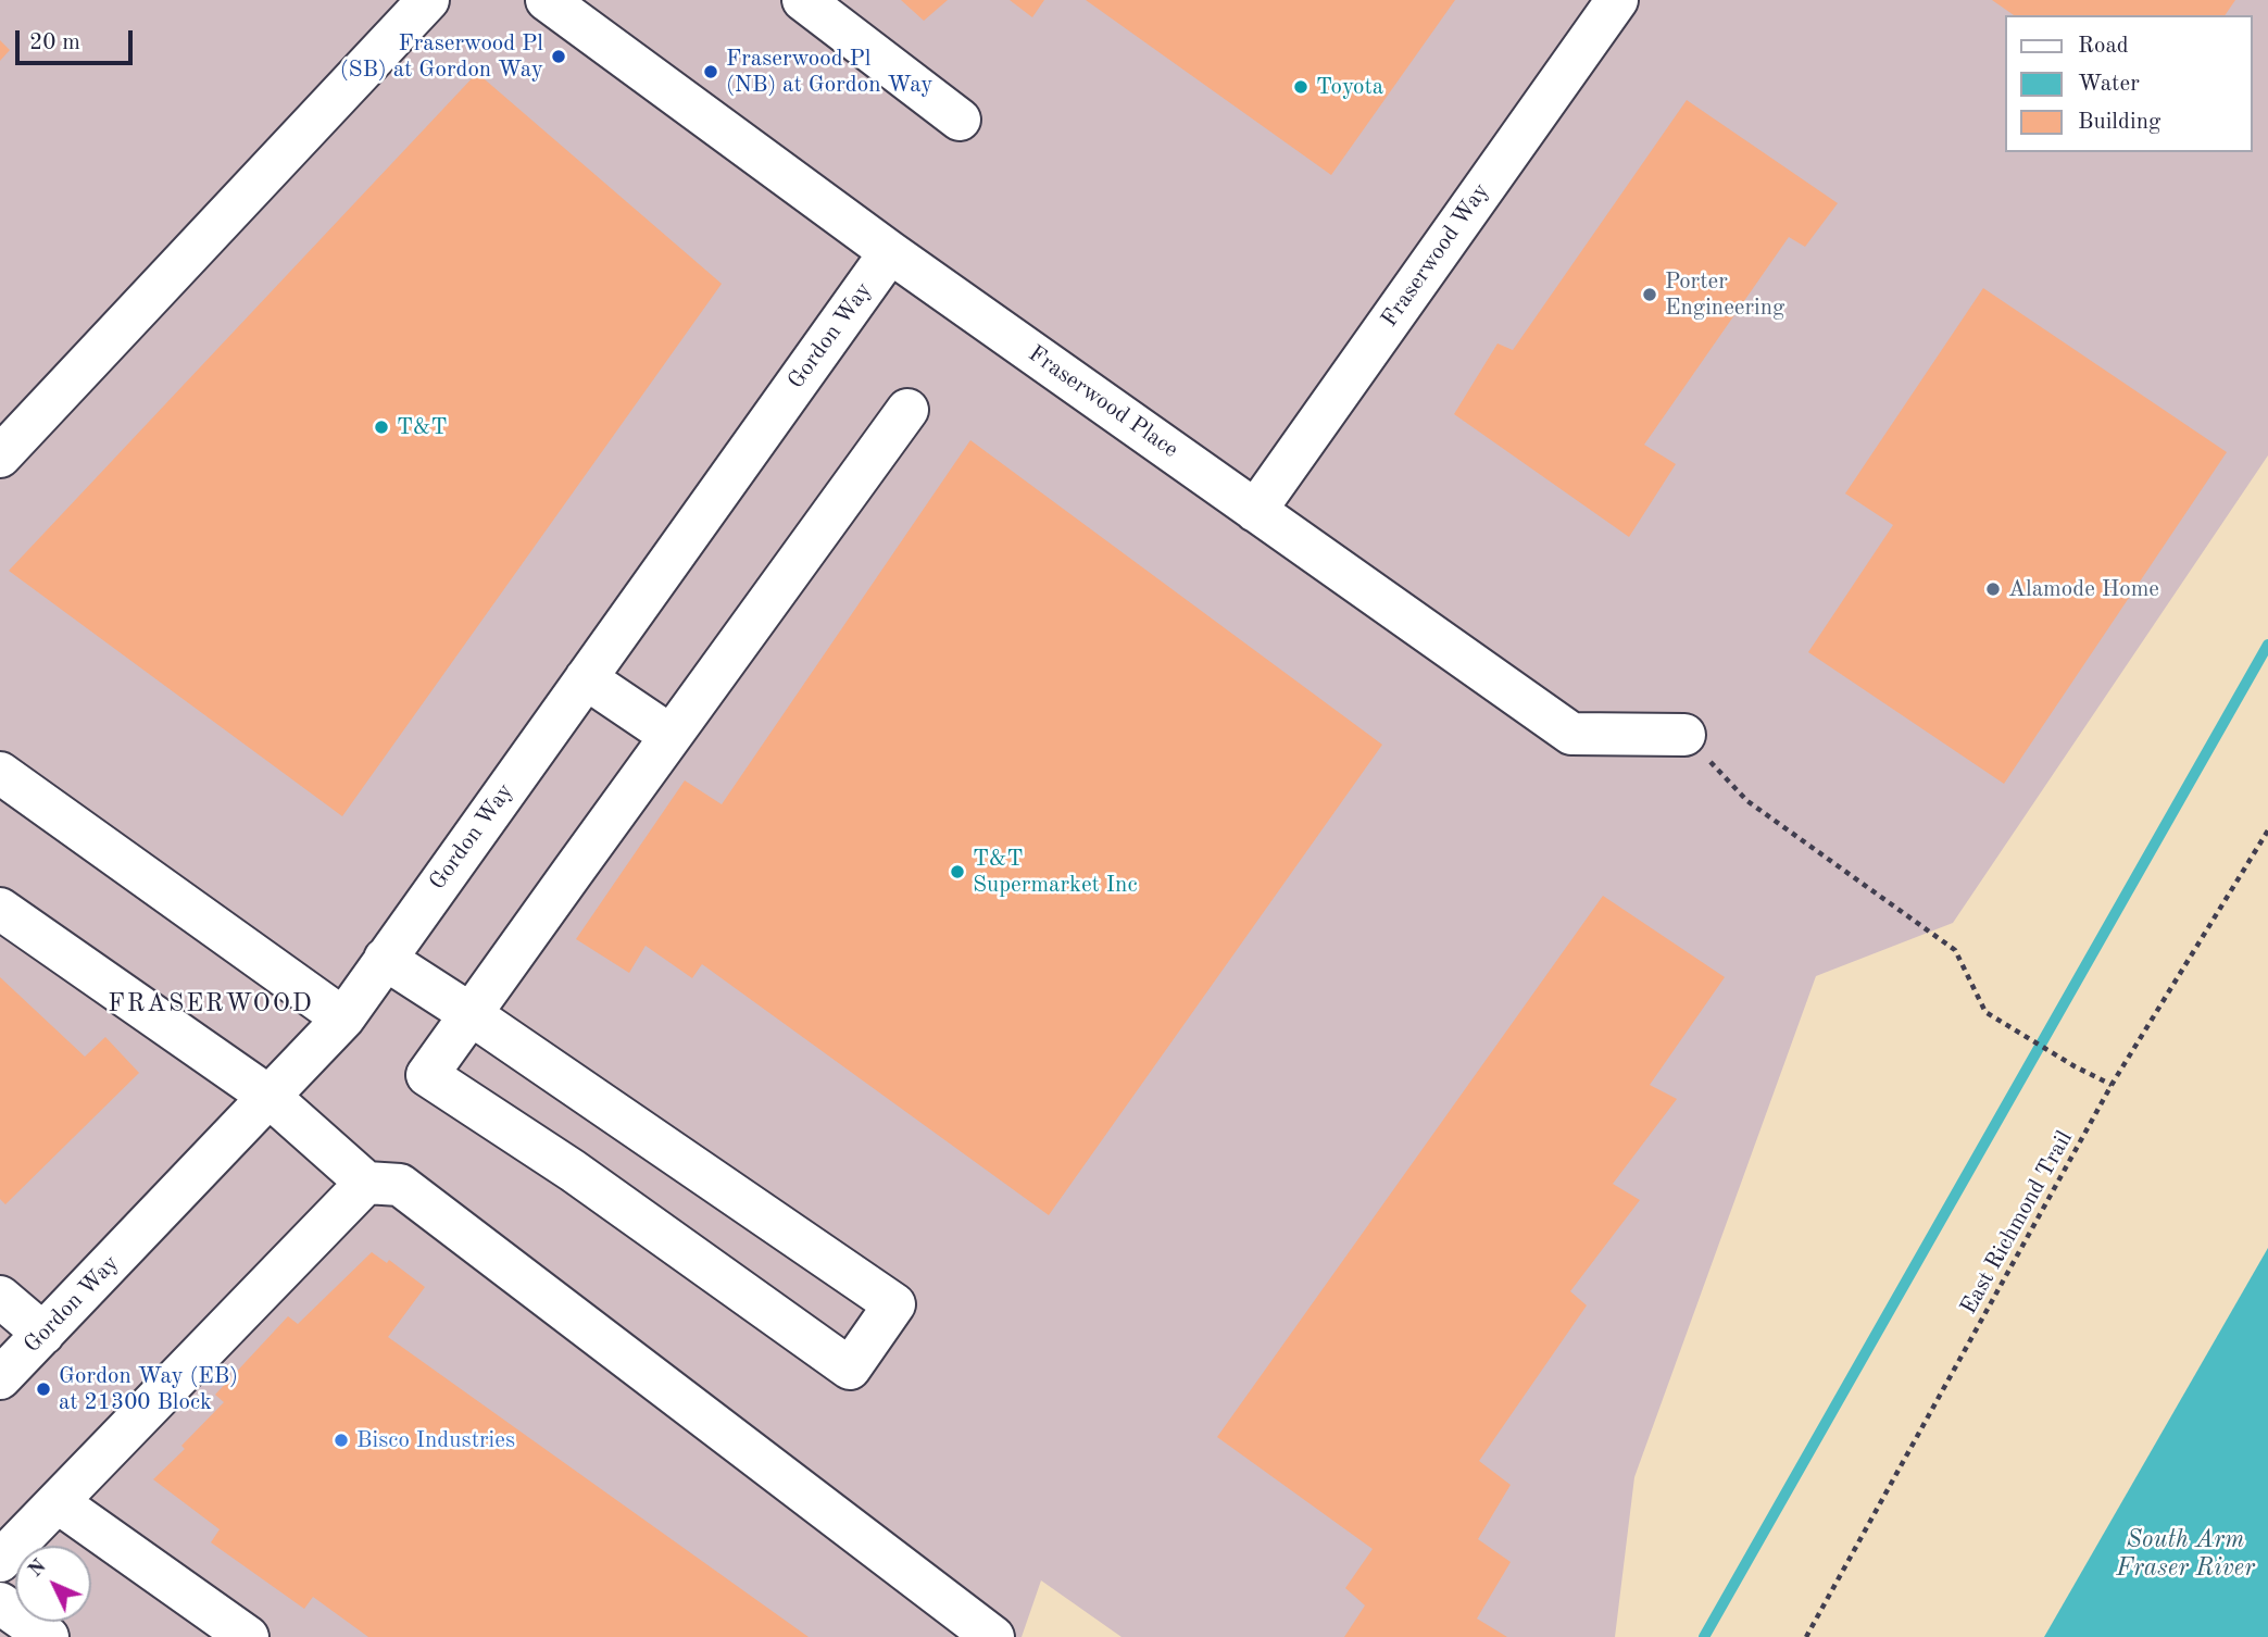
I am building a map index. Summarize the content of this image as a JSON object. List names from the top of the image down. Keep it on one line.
{"streets":{"street":["Fraserwood Way","Gordon Way","Fraserwood Place"],"path":["East Richmond Trail"]},"crossings":[["Fraserwood Way","Fraserwood Place"],["Gordon Way","Fraserwood Place"]],"districts":["FRASERWOOD"],"water":["South Arm Fraser River"],"places":["Fraserwood Pl (SB) at Gordon Way","Fraserwood Pl (NB) at Gordon Way","Toyota","Porter Engineering","T&T","Alamode Home","T&T Supermarket Inc","Gordon Way (EB) at 21300 Block","Bisco Industries"],"legend":["Road","Water","Building"],"scale_bar":"20 m","north":"top left"}
